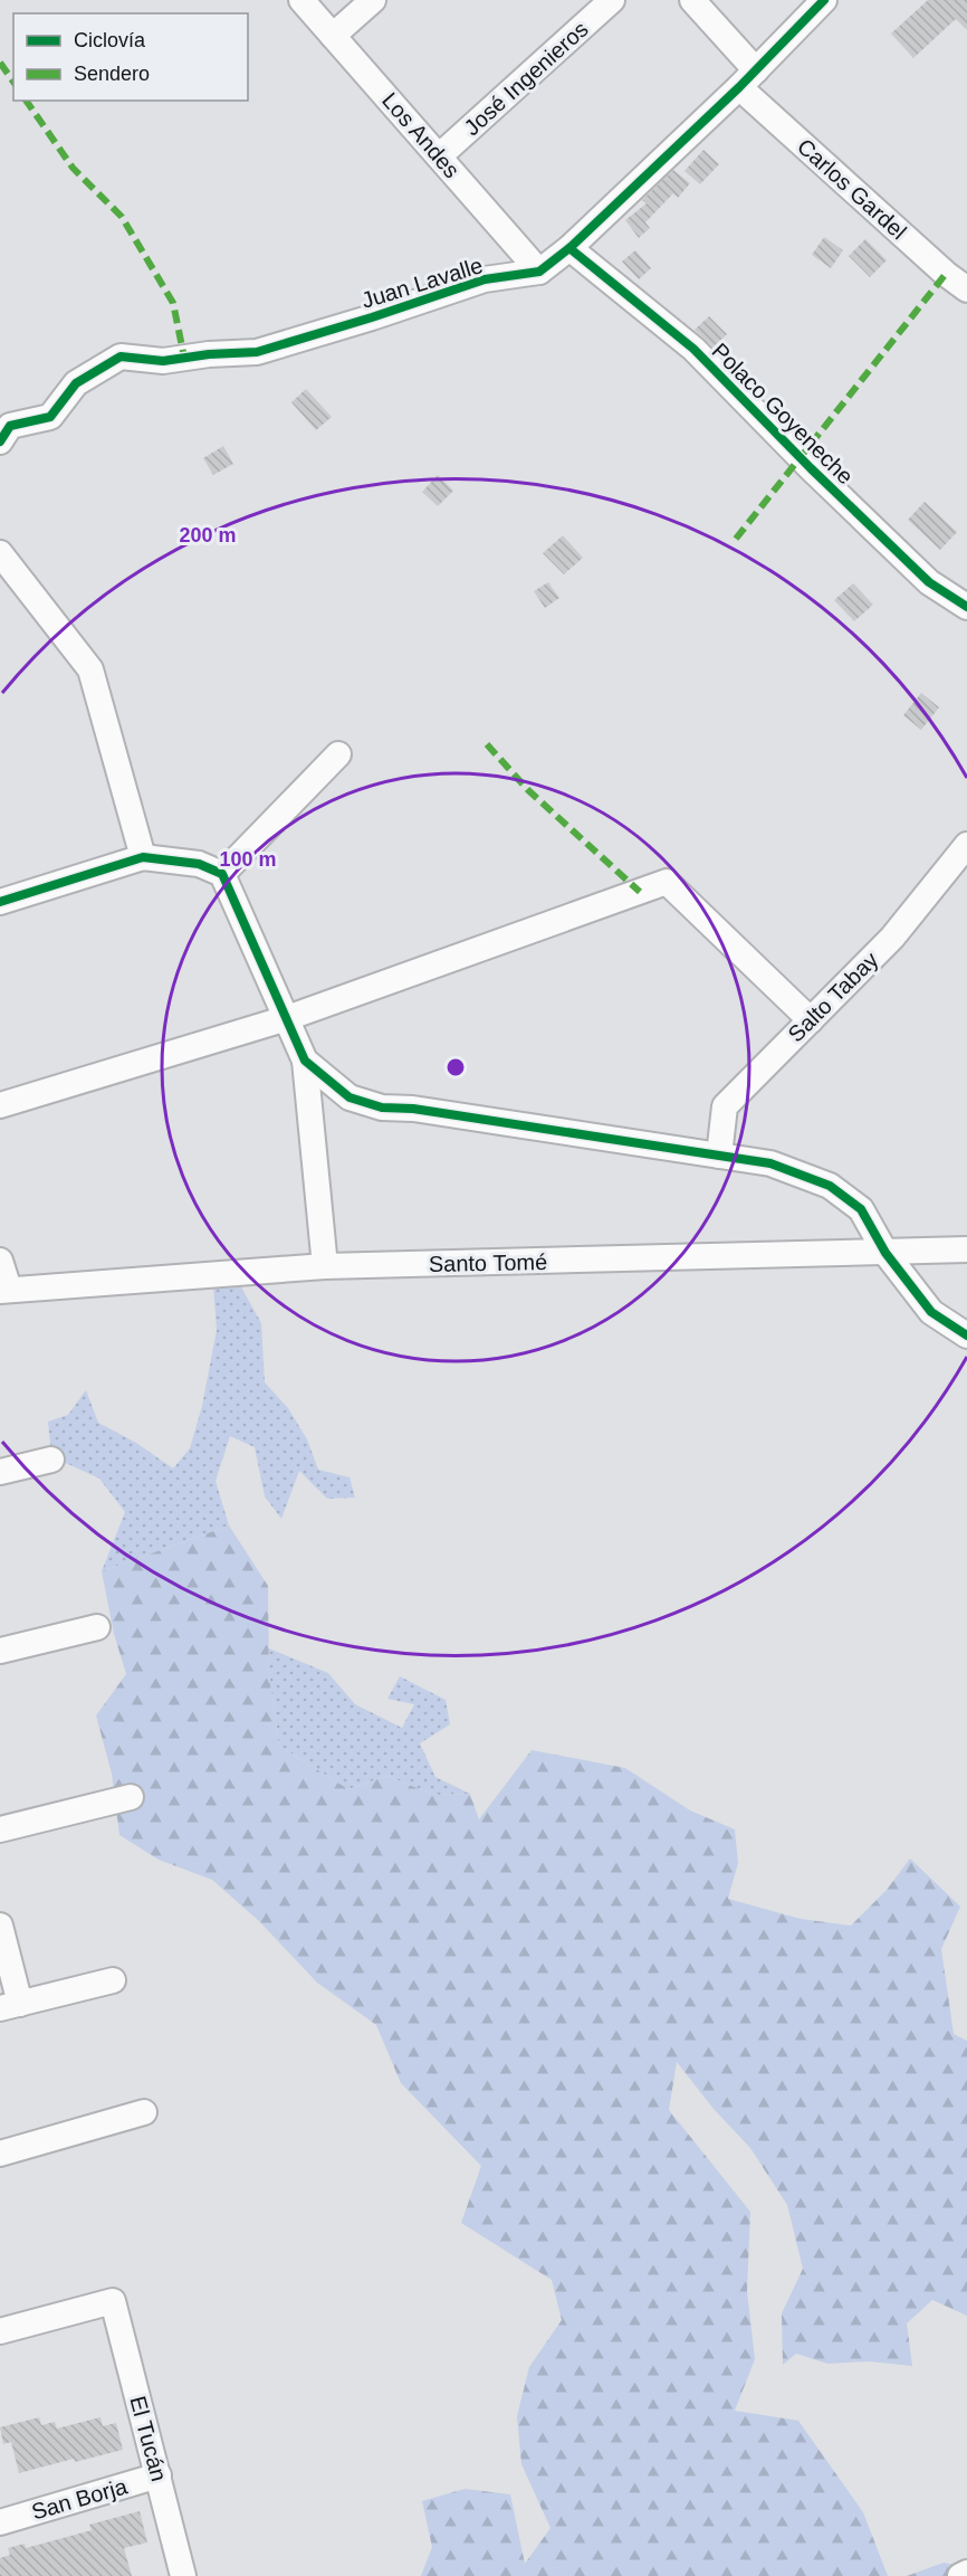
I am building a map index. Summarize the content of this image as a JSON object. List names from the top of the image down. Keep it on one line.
{"streets":{"street":["José Ingenieros","Los Andes","Carlos Gardel","Juan Lavalle","Polaco Goyeneche","Salto Tabay","Santo Tomé","El Tucán","San Borja"]},"crossings":[["José Ingenieros","Los Andes"],["Los Andes","Juan Lavalle"],["Carlos Gardel","Juan Lavalle"],["Juan Lavalle","Polaco Goyeneche"],["El Tucán","San Borja"]],"legend":["Ciclovía","Sendero"],"rings":["200 m","100 m"]}
